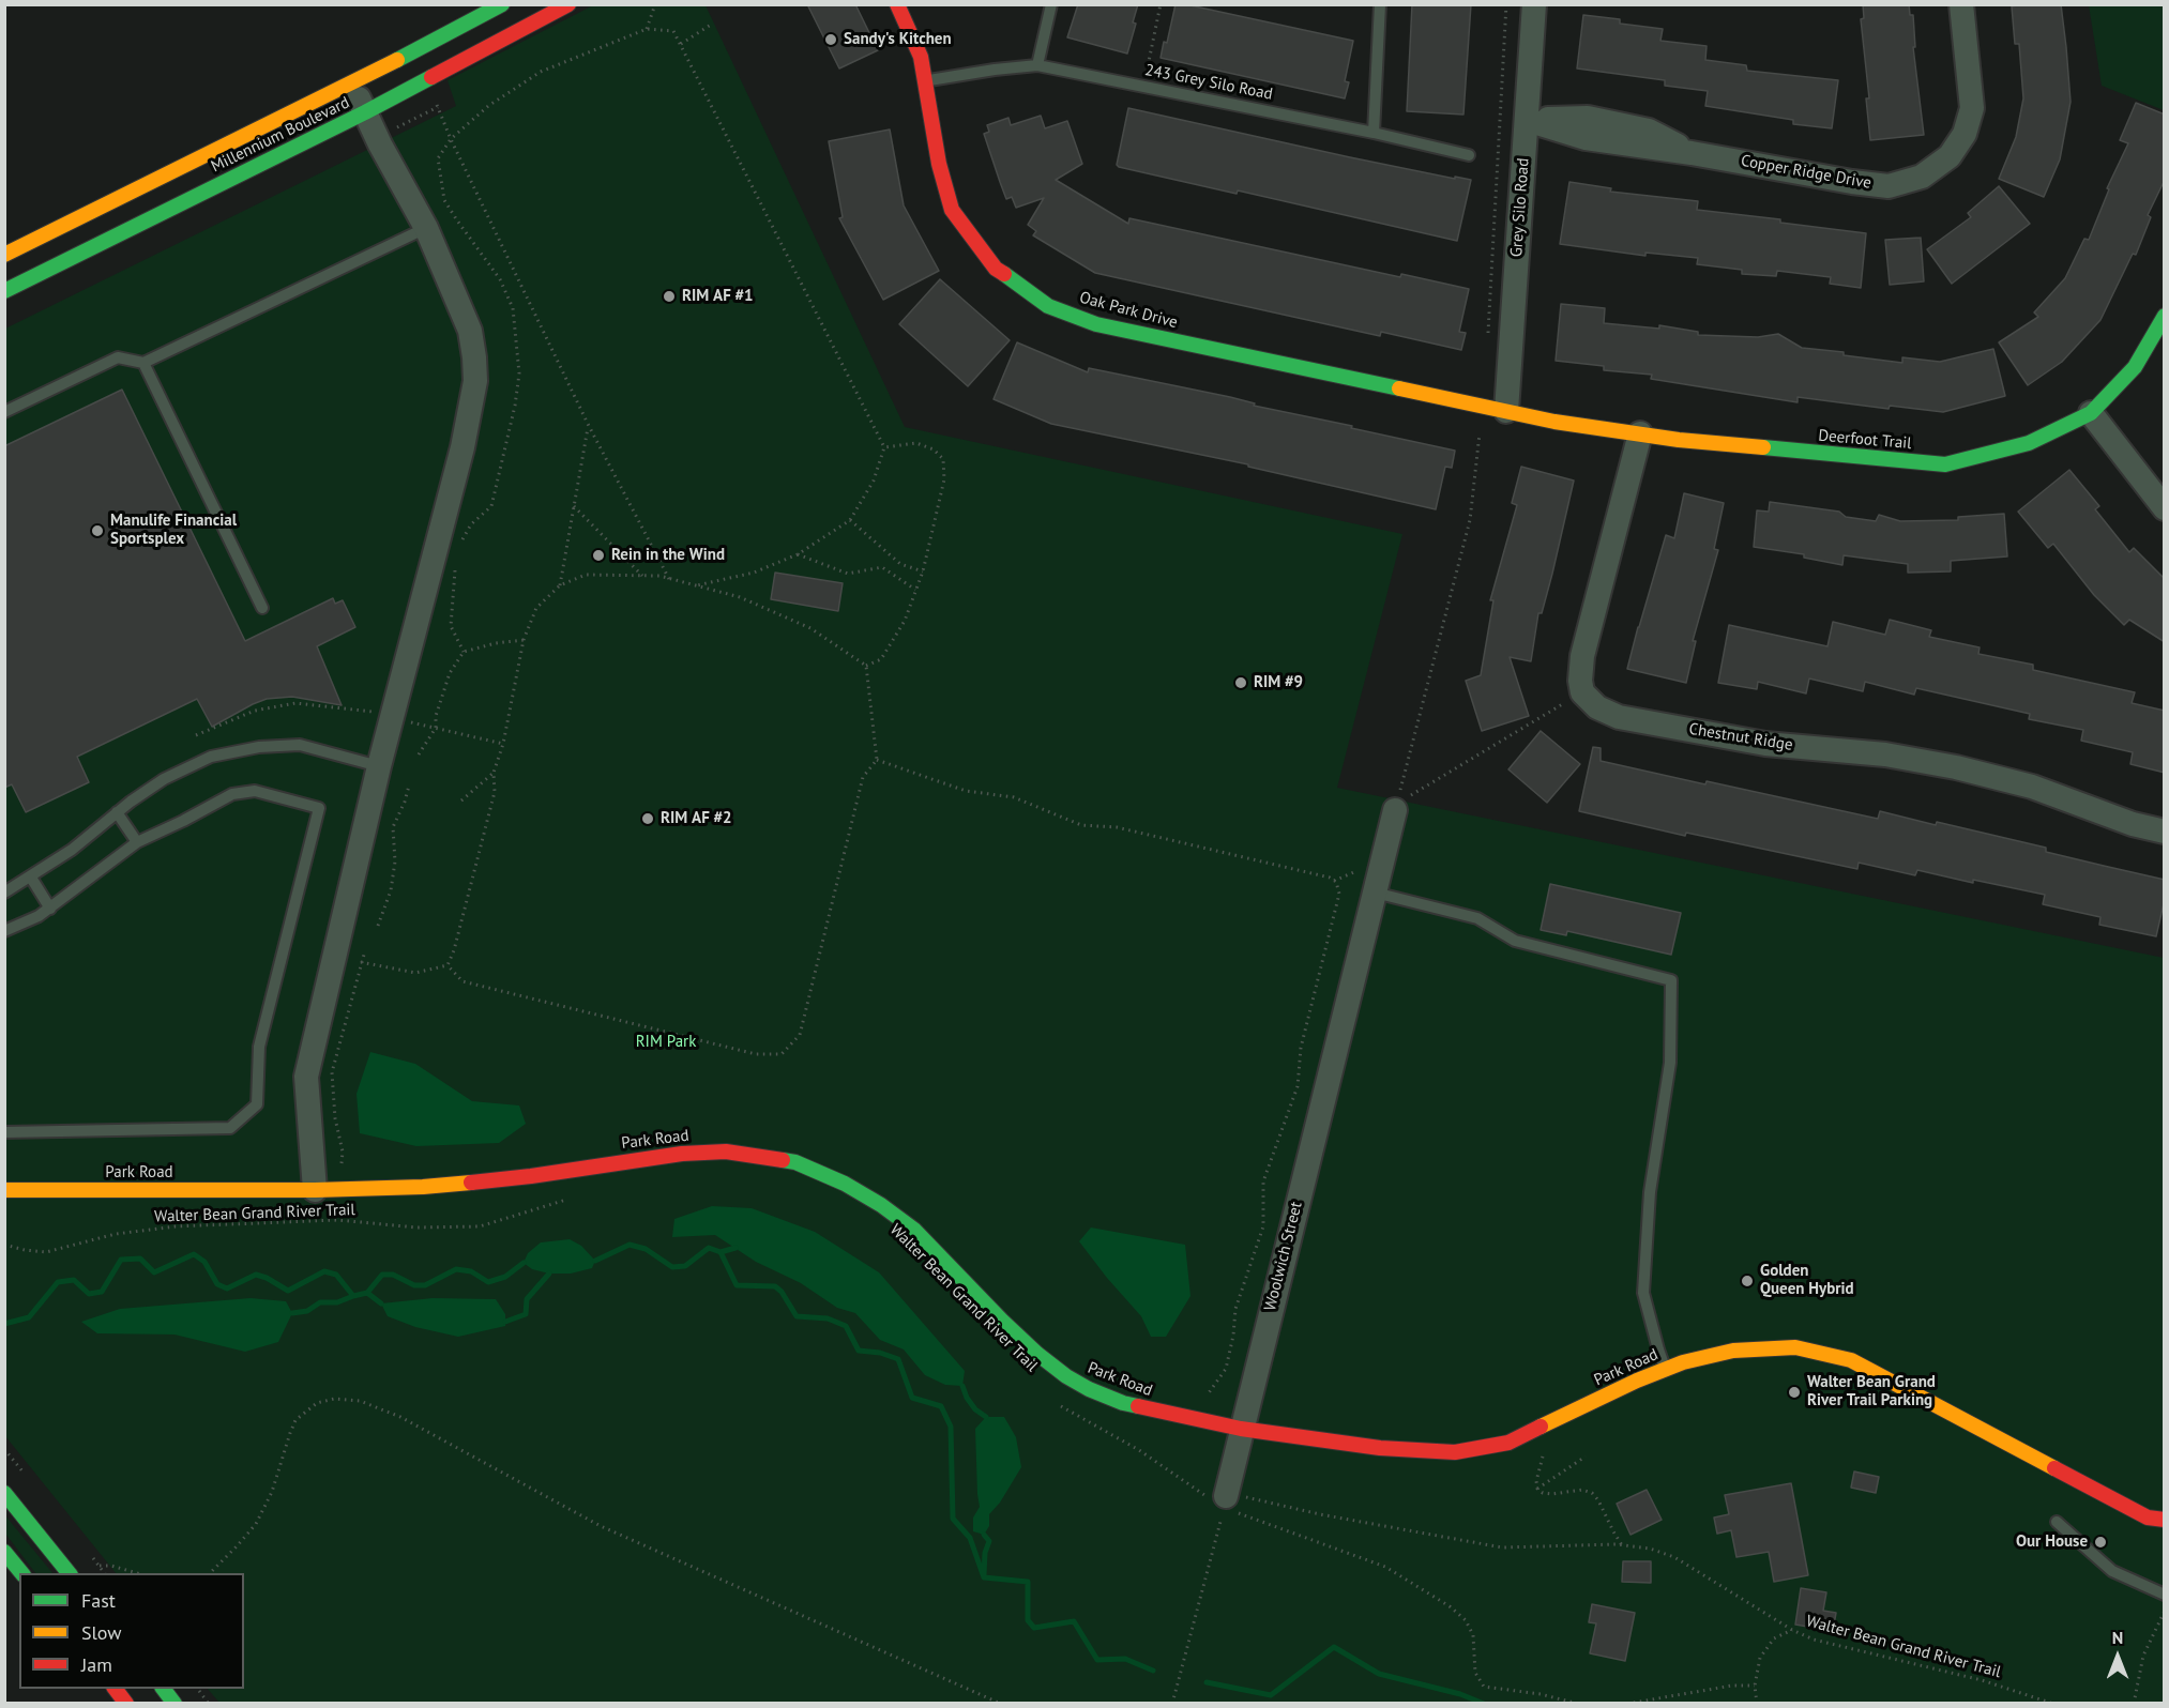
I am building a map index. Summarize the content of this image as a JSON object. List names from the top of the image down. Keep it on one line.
{"streets":{"street":["Millennium Boulevard","Copper Ridge Drive","Grey Silo Road","Oak Park Drive","Deerfoot Trail","Chestnut Ridge","Park Road","Woolwich Street"],"lane":["243 Grey Silo Road"],"path":["Walter Bean Grand River Trail"]},"crossings":[["243 Grey Silo Road","Oak Park Drive"],["Copper Ridge Drive","Grey Silo Road"],["Grey Silo Road","Oak Park Drive"],["Grey Silo Road","Deerfoot Trail"],["Oak Park Drive","Deerfoot Trail"],["Park Road","Woolwich Street"]],"parks":["RIM Park"],"places":["Sandy's Kitchen","RIM AF #1","Manulife Financial Sportsplex","Rein in the Wind","RIM #9","RIM AF #2","Golden Queen Hybrid","Walter Bean Grand River Trail Parking","Our House"],"legend":["Fast","Slow","Jam"],"north":"top"}
